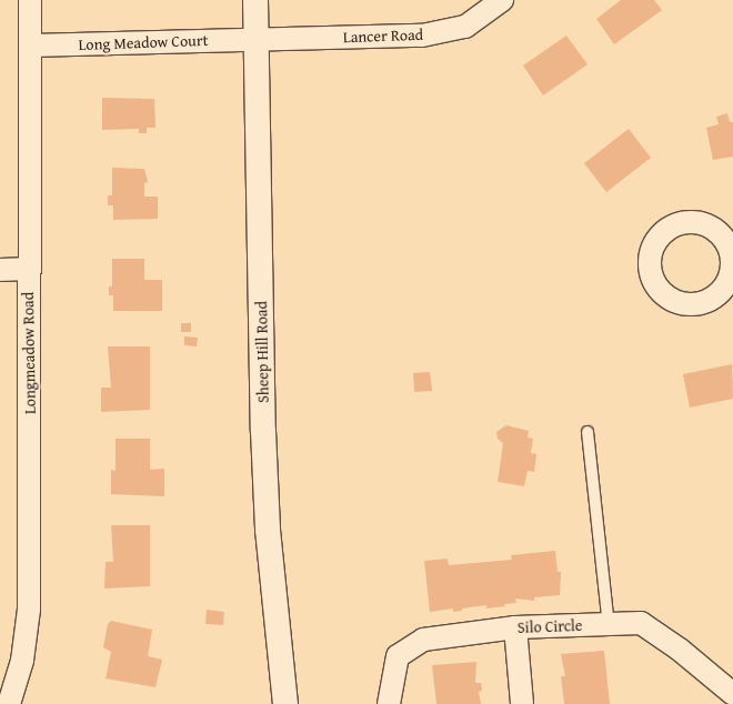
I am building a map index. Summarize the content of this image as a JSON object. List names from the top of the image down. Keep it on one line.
{"streets":{"street":["Lancer Road","Long Meadow Court","Sheep Hill Road","Longmeadow Road","Silo Circle"]},"crossings":[["Lancer Road","Long Meadow Court"],["Lancer Road","Sheep Hill Road"],["Long Meadow Court","Sheep Hill Road"],["Long Meadow Court","Longmeadow Road"]]}
